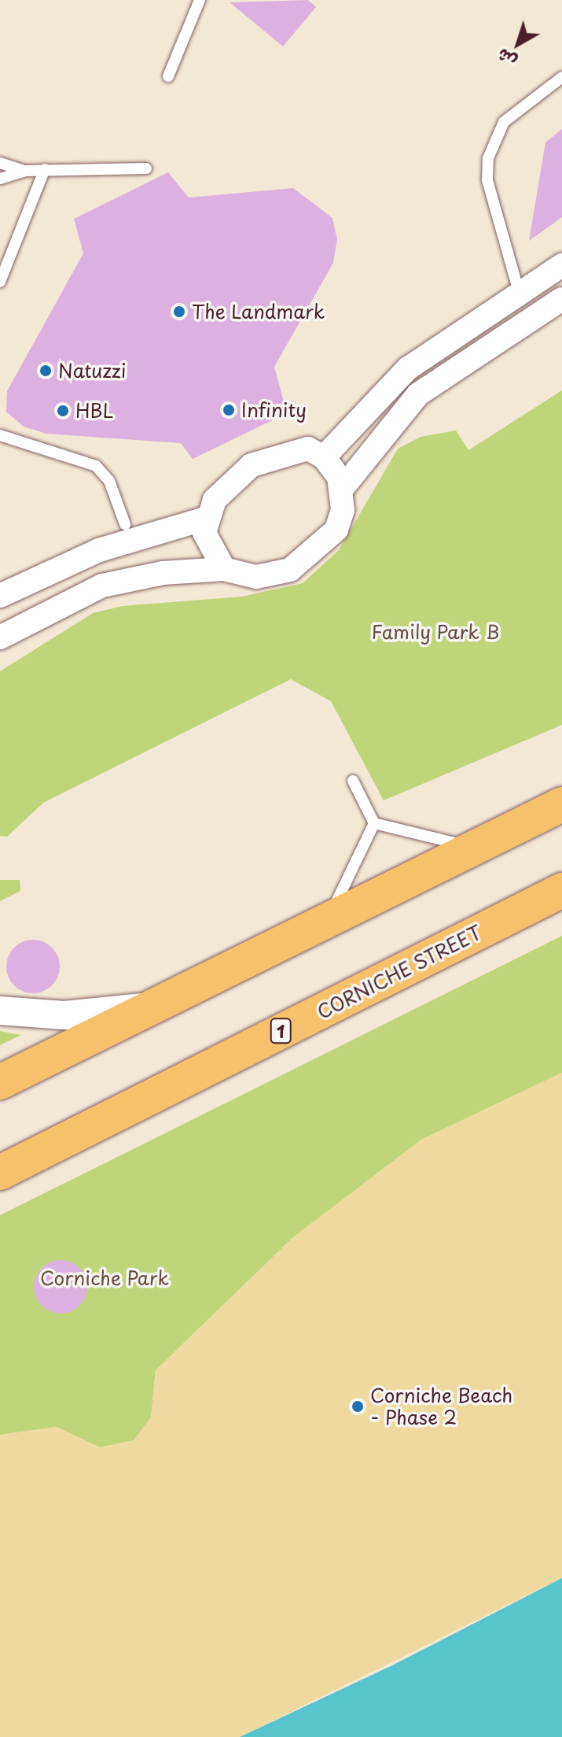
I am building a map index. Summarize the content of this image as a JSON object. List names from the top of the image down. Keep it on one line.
{"streets":{"highway":["CORNICHE STREET","1"]},"parks":["Family Park B","Corniche Park"],"places":["The Landmark","Natuzzi","Infinity","HBL","Corniche Beach - Phase 2"],"north":"bottom left"}
